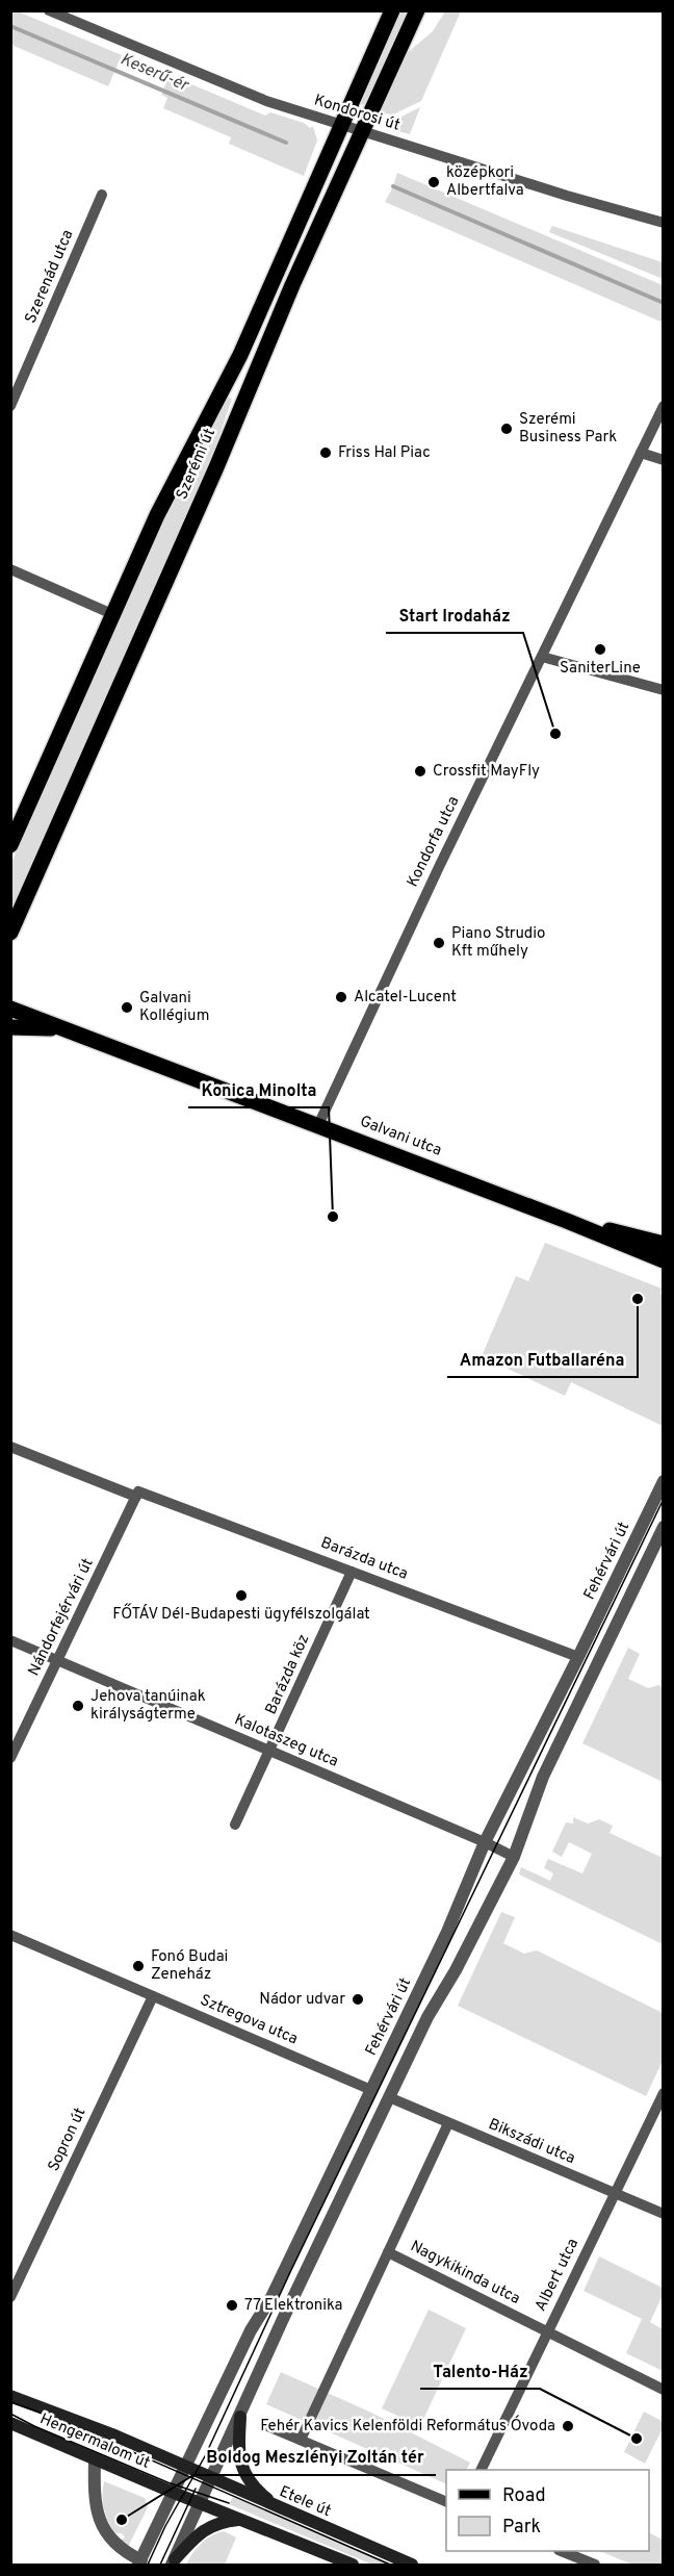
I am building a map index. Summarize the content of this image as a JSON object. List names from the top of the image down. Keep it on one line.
{"streets":{"main road":["Szerémi út","Galvani utca","Hengermalom út","Etele út"],"street":["Kondorosi út","Szerenád utca","Kondorfa utca","Barázda utca","Fehérvári út","Nándorfejérvári út","Barázda köz","Kalotaszeg utca","Sztregova utca","Sopron út","Bikszádi utca","Nagykikinda utca","Albert utca"]},"crossings":[["Kondorosi út","Szerémi út"],["Kondorfa utca","Galvani utca"],["Barázda utca","Fehérvári út"],["Barázda utca","Nándorfejérvári út"],["Barázda utca","Barázda köz"],["Fehérvári út","Kalotaszeg utca"],["Fehérvári út","Sztregova utca"],["Fehérvári út","Hengermalom út"],["Fehérvári út","Etele út"],["Nándorfejérvári út","Kalotaszeg utca"],["Barázda köz","Kalotaszeg utca"],["Sztregova utca","Sopron út"],["Bikszádi utca","Albert utca"],["Nagykikinda utca","Albert utca"],["Hengermalom út","Etele út"]],"water":["Keserű-ér"],"places":["középkori Albertfalva","Szerémi Business Park","Friss Hal Piac","SaniterLine","Start Irodaház","Crossfit MayFly","Piano Strudio Kft műhely","Alcatel-Lucent","Galvani Kollégium","Konica Minolta","Amazon Futballaréna","FŐTÁV Dél-Budapesti ügyfélszolgálat","Jehova tanúinak királyságterme","Fonó Budai Zeneház","Nádor udvar","77 Elektronika","Fehér Kavics Kelenföldi Református Óvoda","Talento-Ház","Boldog Meszlényi Zoltán tér"],"legend":["Road","Park"]}
